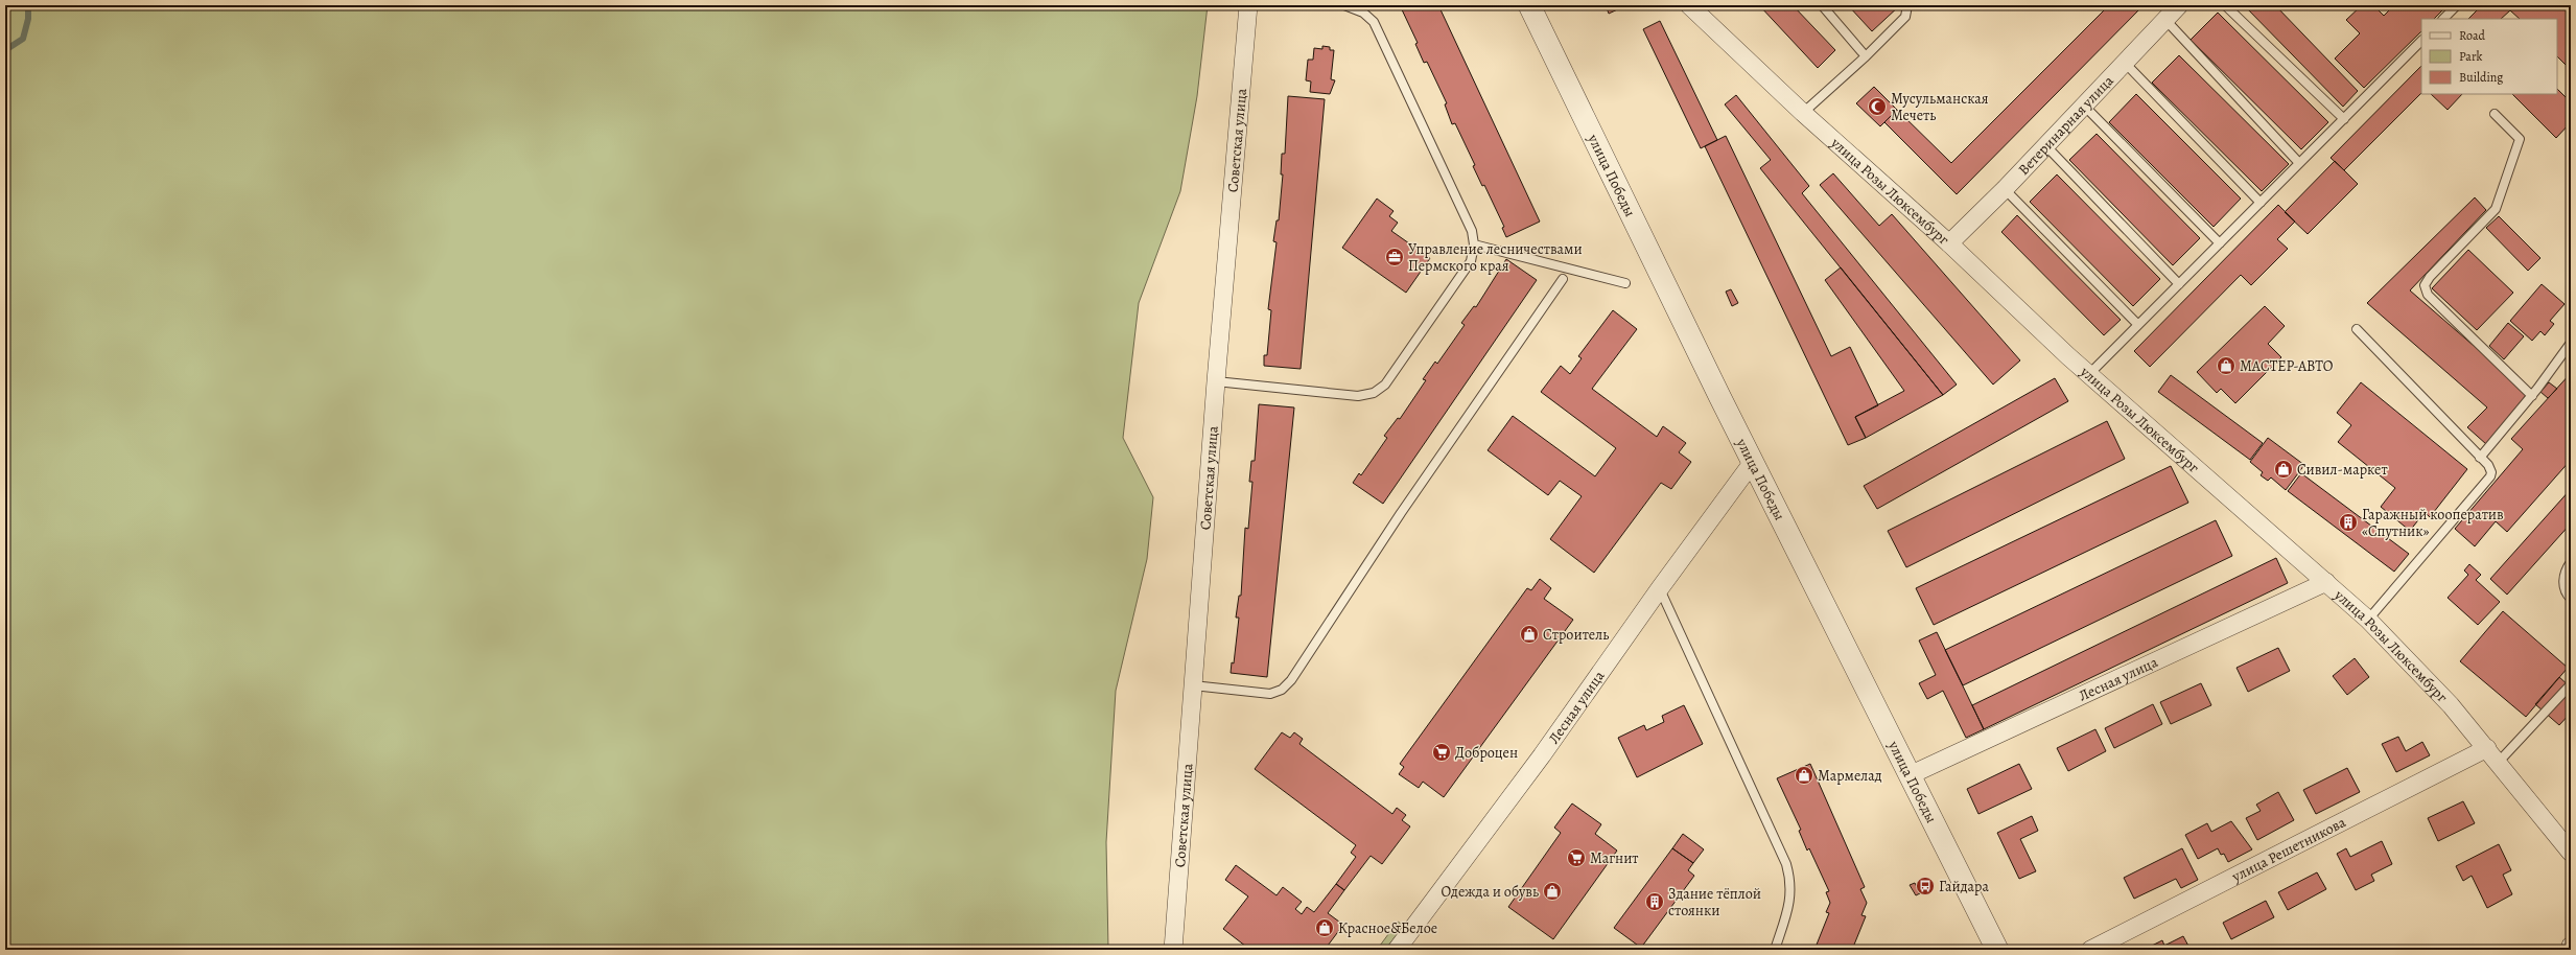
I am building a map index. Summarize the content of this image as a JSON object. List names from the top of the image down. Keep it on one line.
{"streets":{"street":["Ветеринарная улица","Советская улица","улица Победы","улица Розы Люксембург","Лесная улица","улица Решетникова"]},"crossings":[["Ветеринарная улица","улица Розы Люксембург"],["улица Победы","Лесная улица"],["улица Розы Люксембург","Лесная улица"],["улица Розы Люксембург","улица Решетникова"]],"places":{"mosque":["Мусульманская Мечеть"],"office":["Управление лесничествами Пермского края"],"shop":["МАСТЕР-АВТО","Сивил-маркет","Строитель","Мармелад","Одежда и обувь","Красное&Белое"],"building":["Гаражный кооператив «Спутник»","Здание тёплой стоянки"],"supermarket":["Доброцен","Магнит"],"bus stop":["Гайдара"]},"legend":["Road","Park","Building"]}
